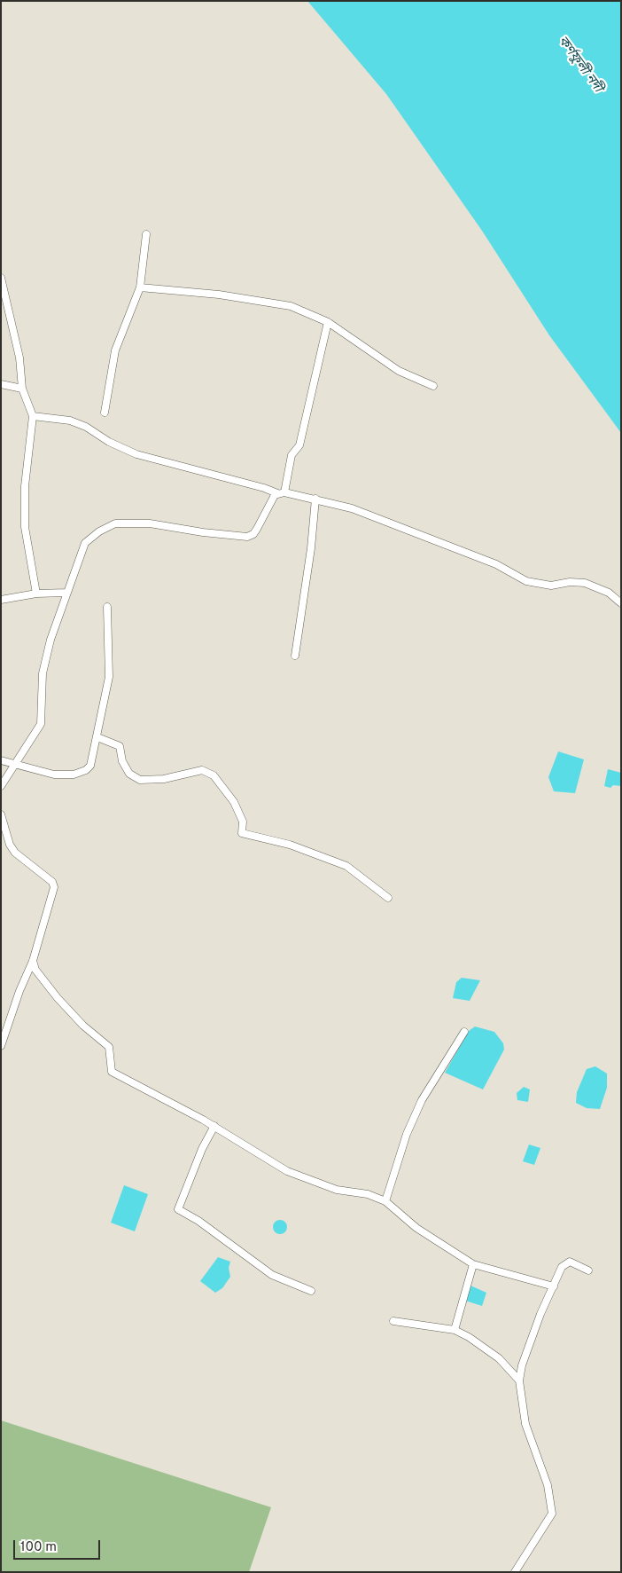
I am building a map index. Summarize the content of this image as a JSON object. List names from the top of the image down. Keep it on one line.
{"water":["কর্ণফুলী নদী"],"scale_bar":"100 m"}
